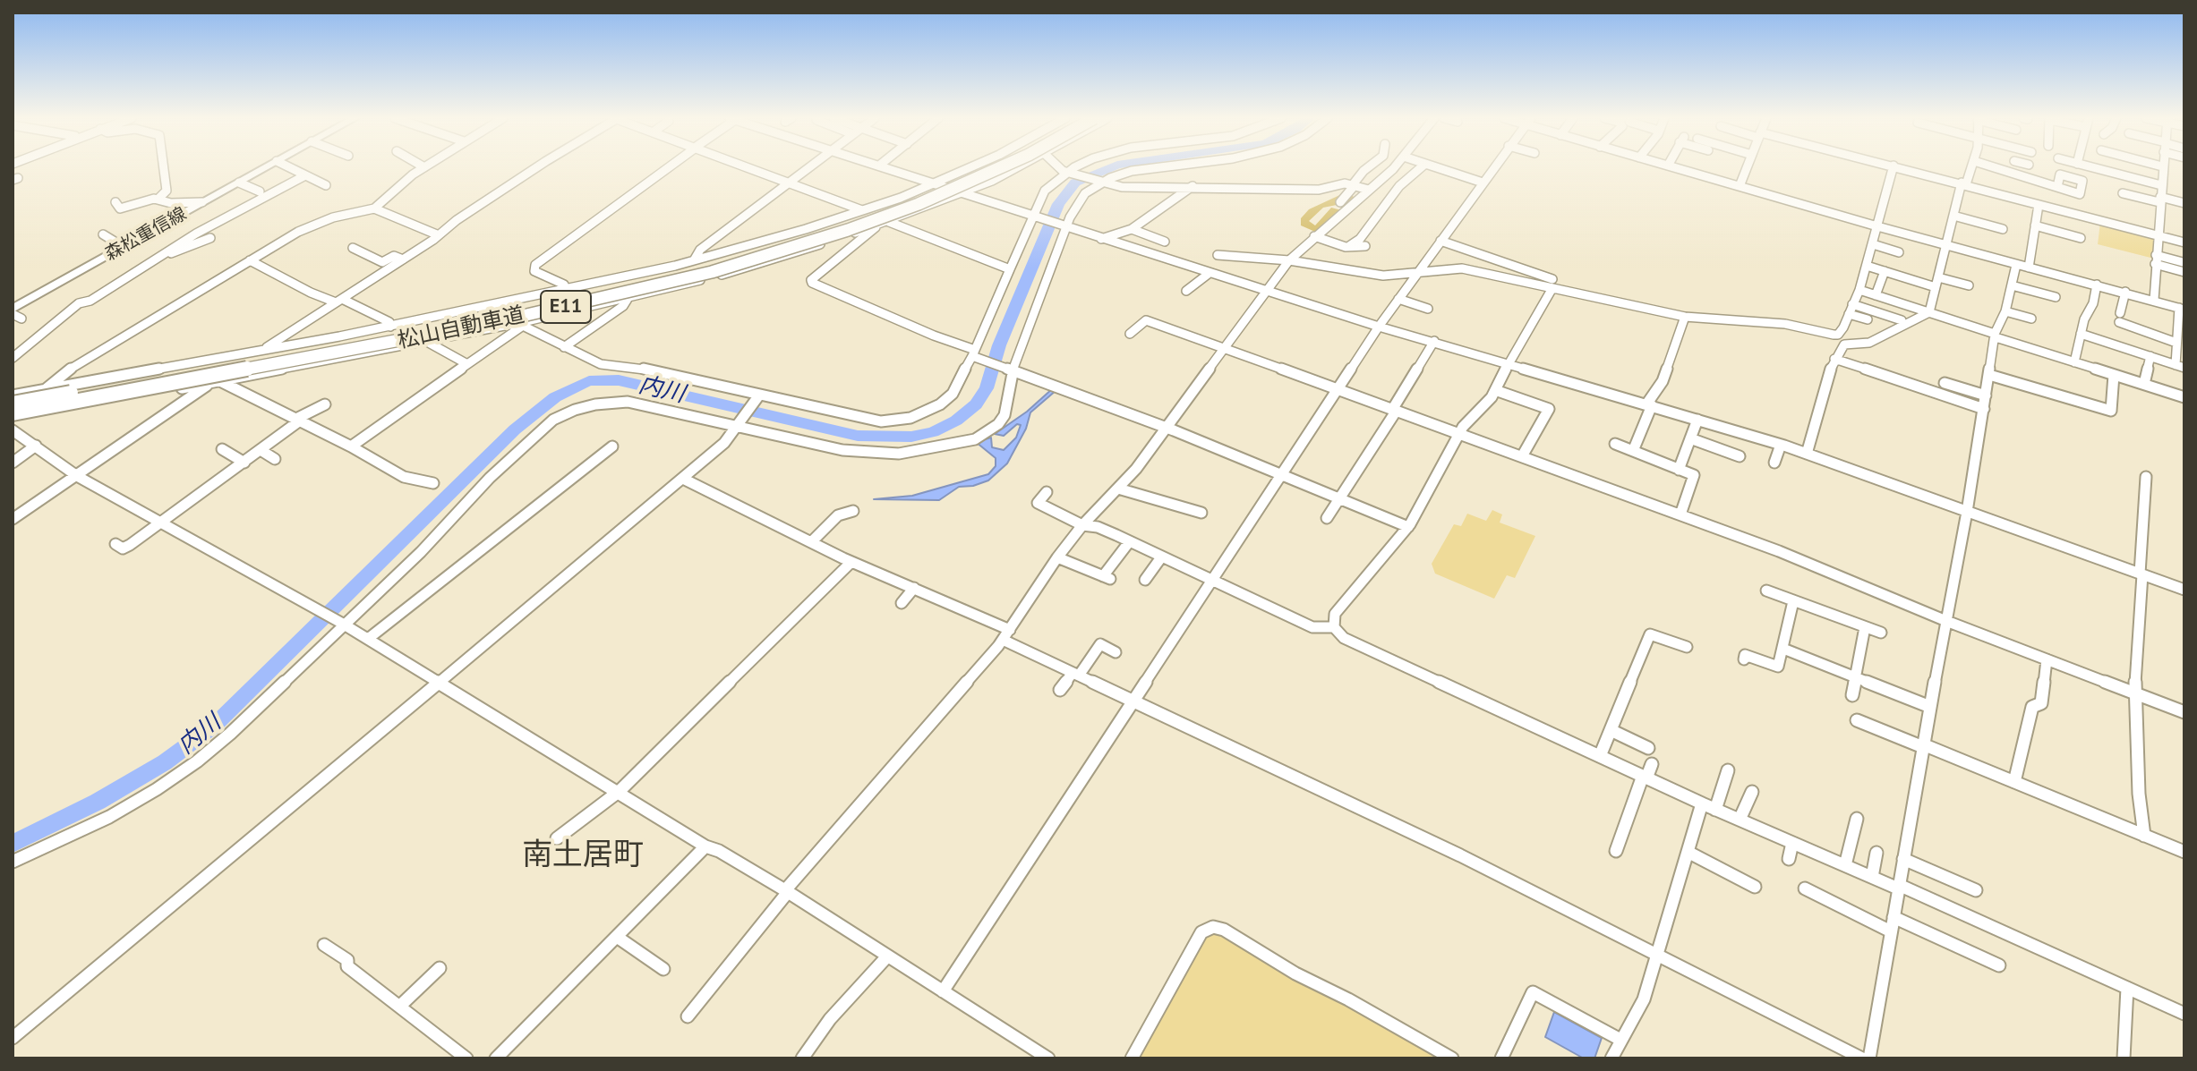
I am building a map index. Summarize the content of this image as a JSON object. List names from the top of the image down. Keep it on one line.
{"streets":{"highway":["E11","松山自動車道"],"main road":["森松重信線"]},"districts":["南土居町"],"water":["内川"]}
